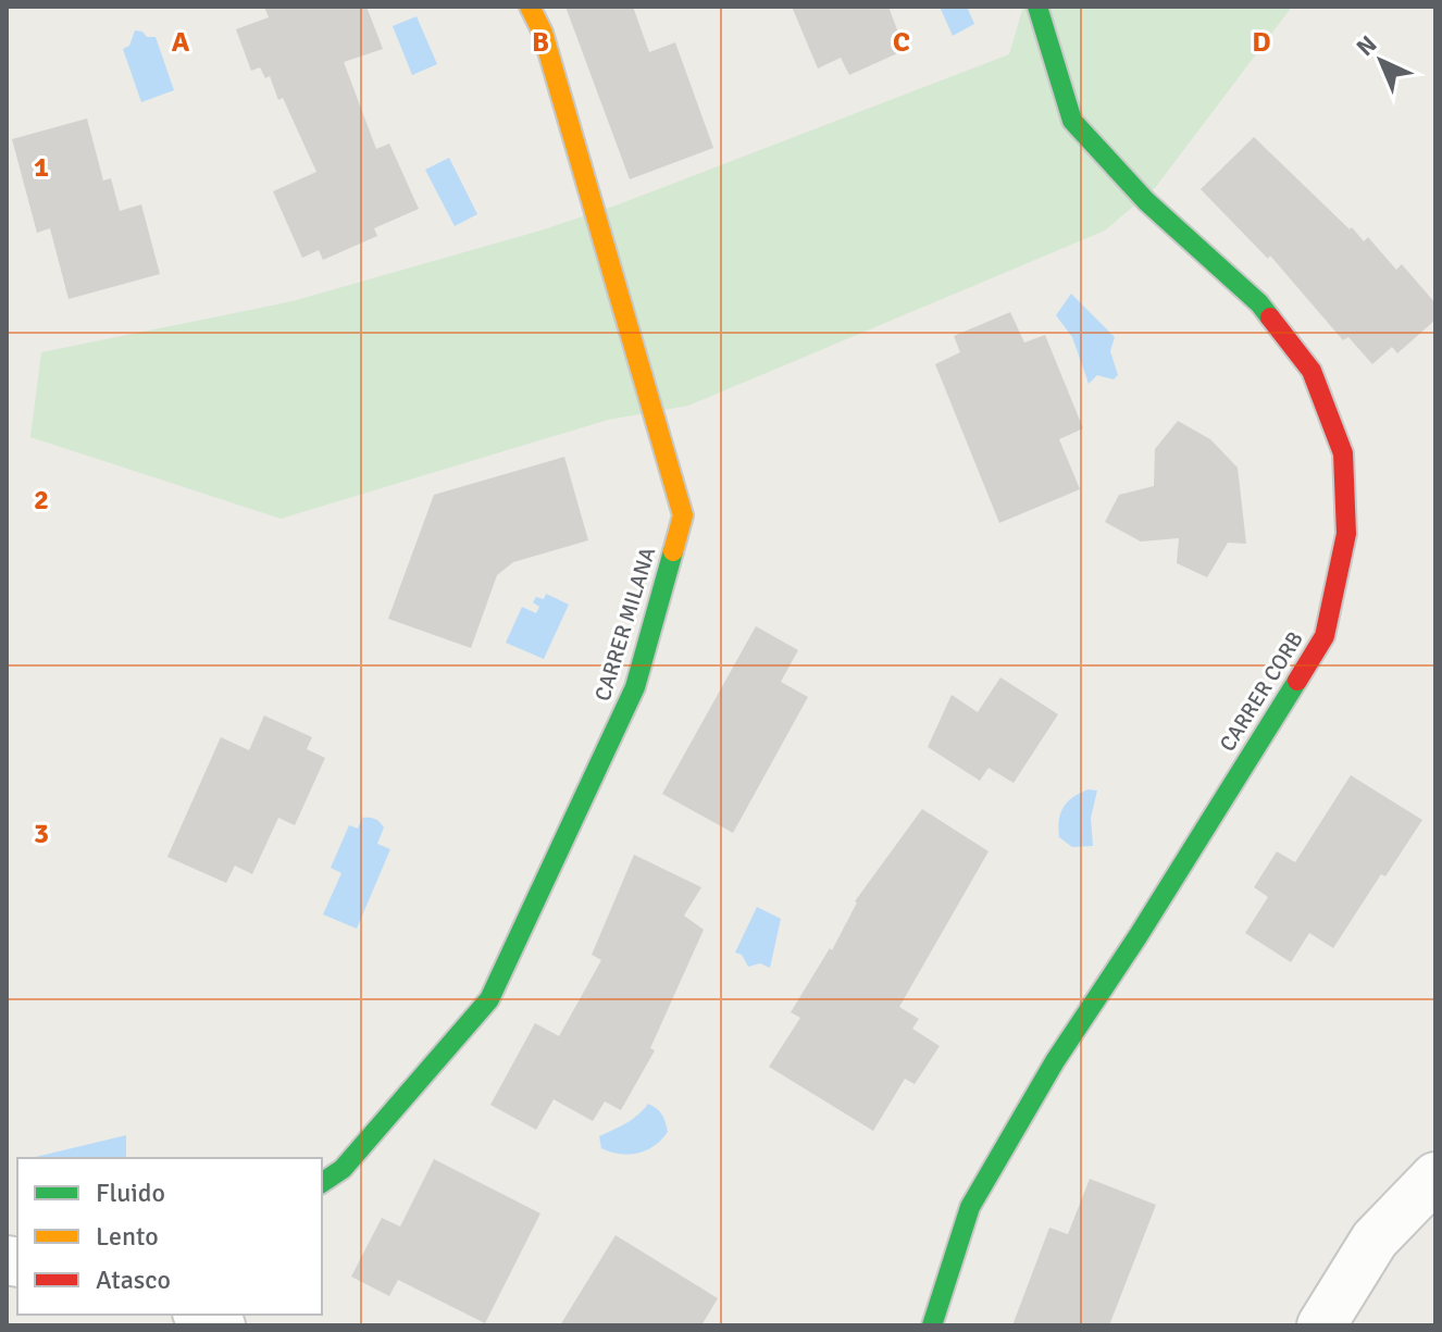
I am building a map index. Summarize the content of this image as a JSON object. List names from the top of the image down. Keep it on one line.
{"streets":{"street":["CARRER MILANA","CARRER CORB"]},"legend":["Fluido","Lento","Atasco"],"north":"top left","grid":{"columns":["A","B","C","D"],"rows":["1","2","3"]}}
